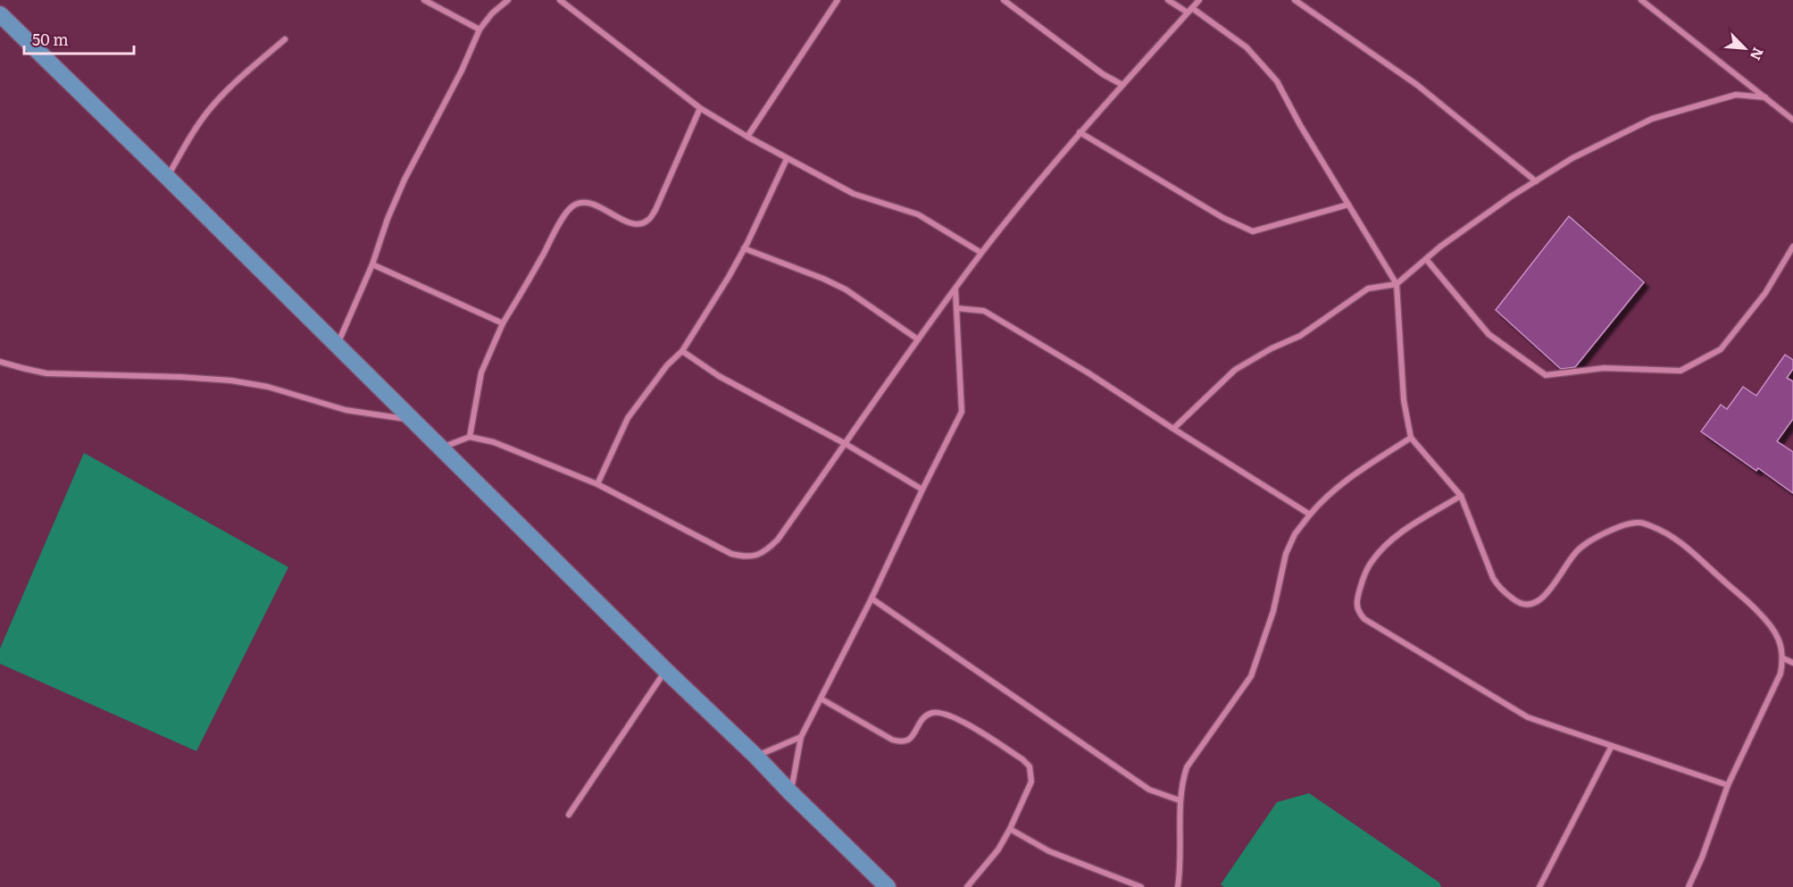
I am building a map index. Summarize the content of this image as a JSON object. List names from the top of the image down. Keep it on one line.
{"scale_bar":"50 m","north":"bottom right"}
